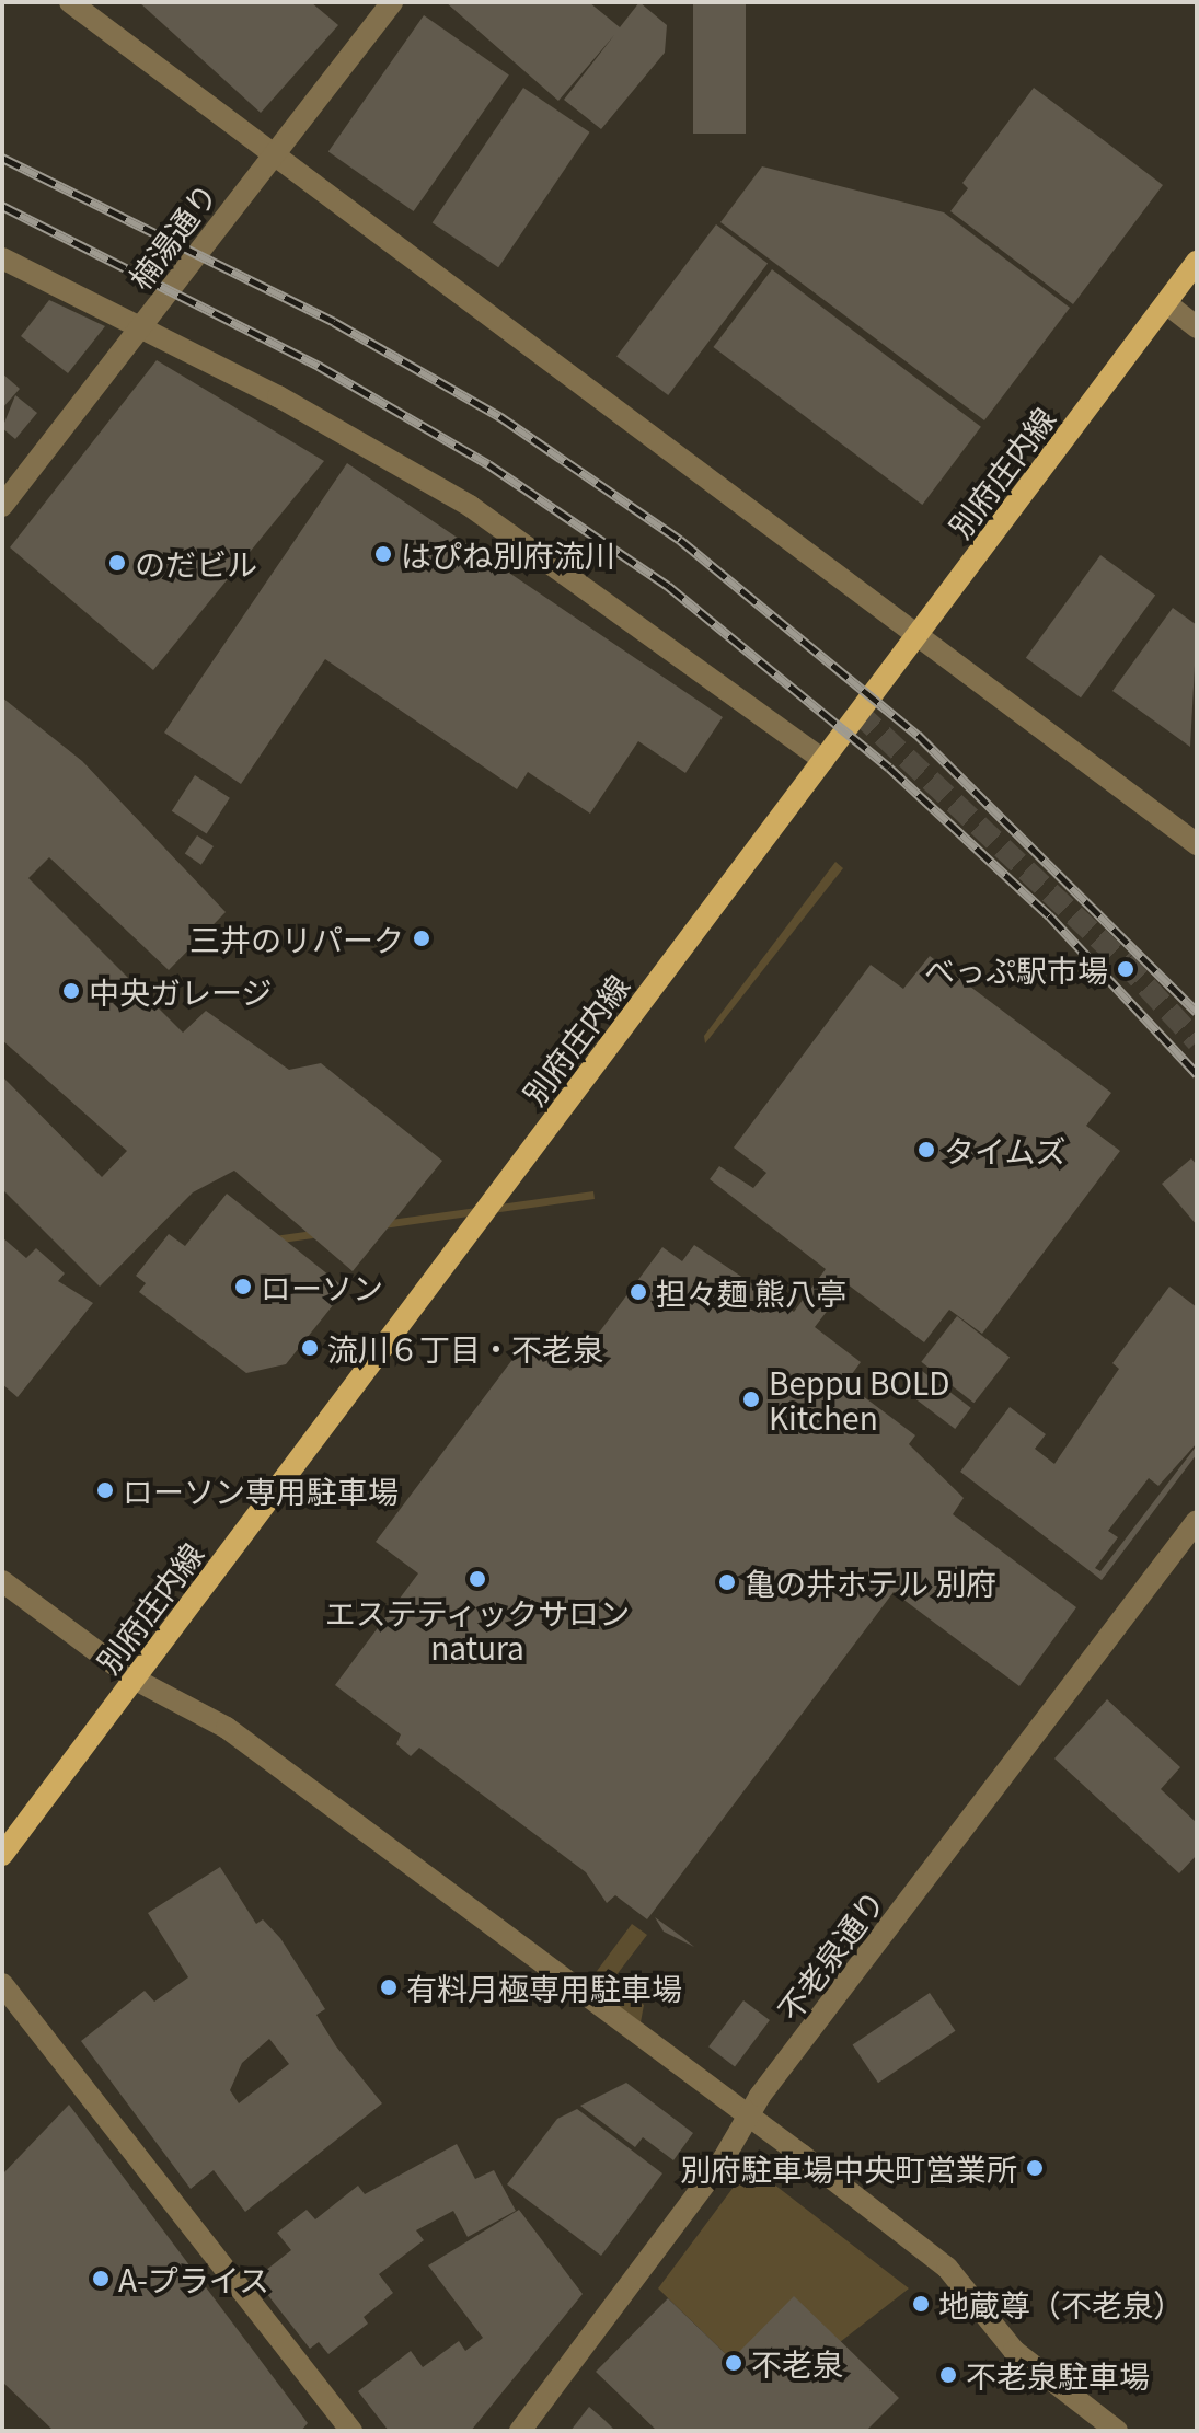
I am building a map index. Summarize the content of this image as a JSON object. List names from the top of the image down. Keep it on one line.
{"streets":{"main road":["別府庄内線"],"street":["楠湯通り","不老泉通り"]},"places":["はぴね別府流川","のだビル","三井のリパーク","べっぷ駅市場","中央ガレージ","タイムズ","ローソン","担々麺 熊八亭","流川６丁目・不老泉","Beppu BOLD Kitchen","ローソン専用駐車場","エステティックサロン natura","亀の井ホテル 別府","有料月極専用駐車場","別府駐車場中央町営業所","A-プライス","地蔵尊（不老泉）","不老泉","不老泉駐車場"]}
